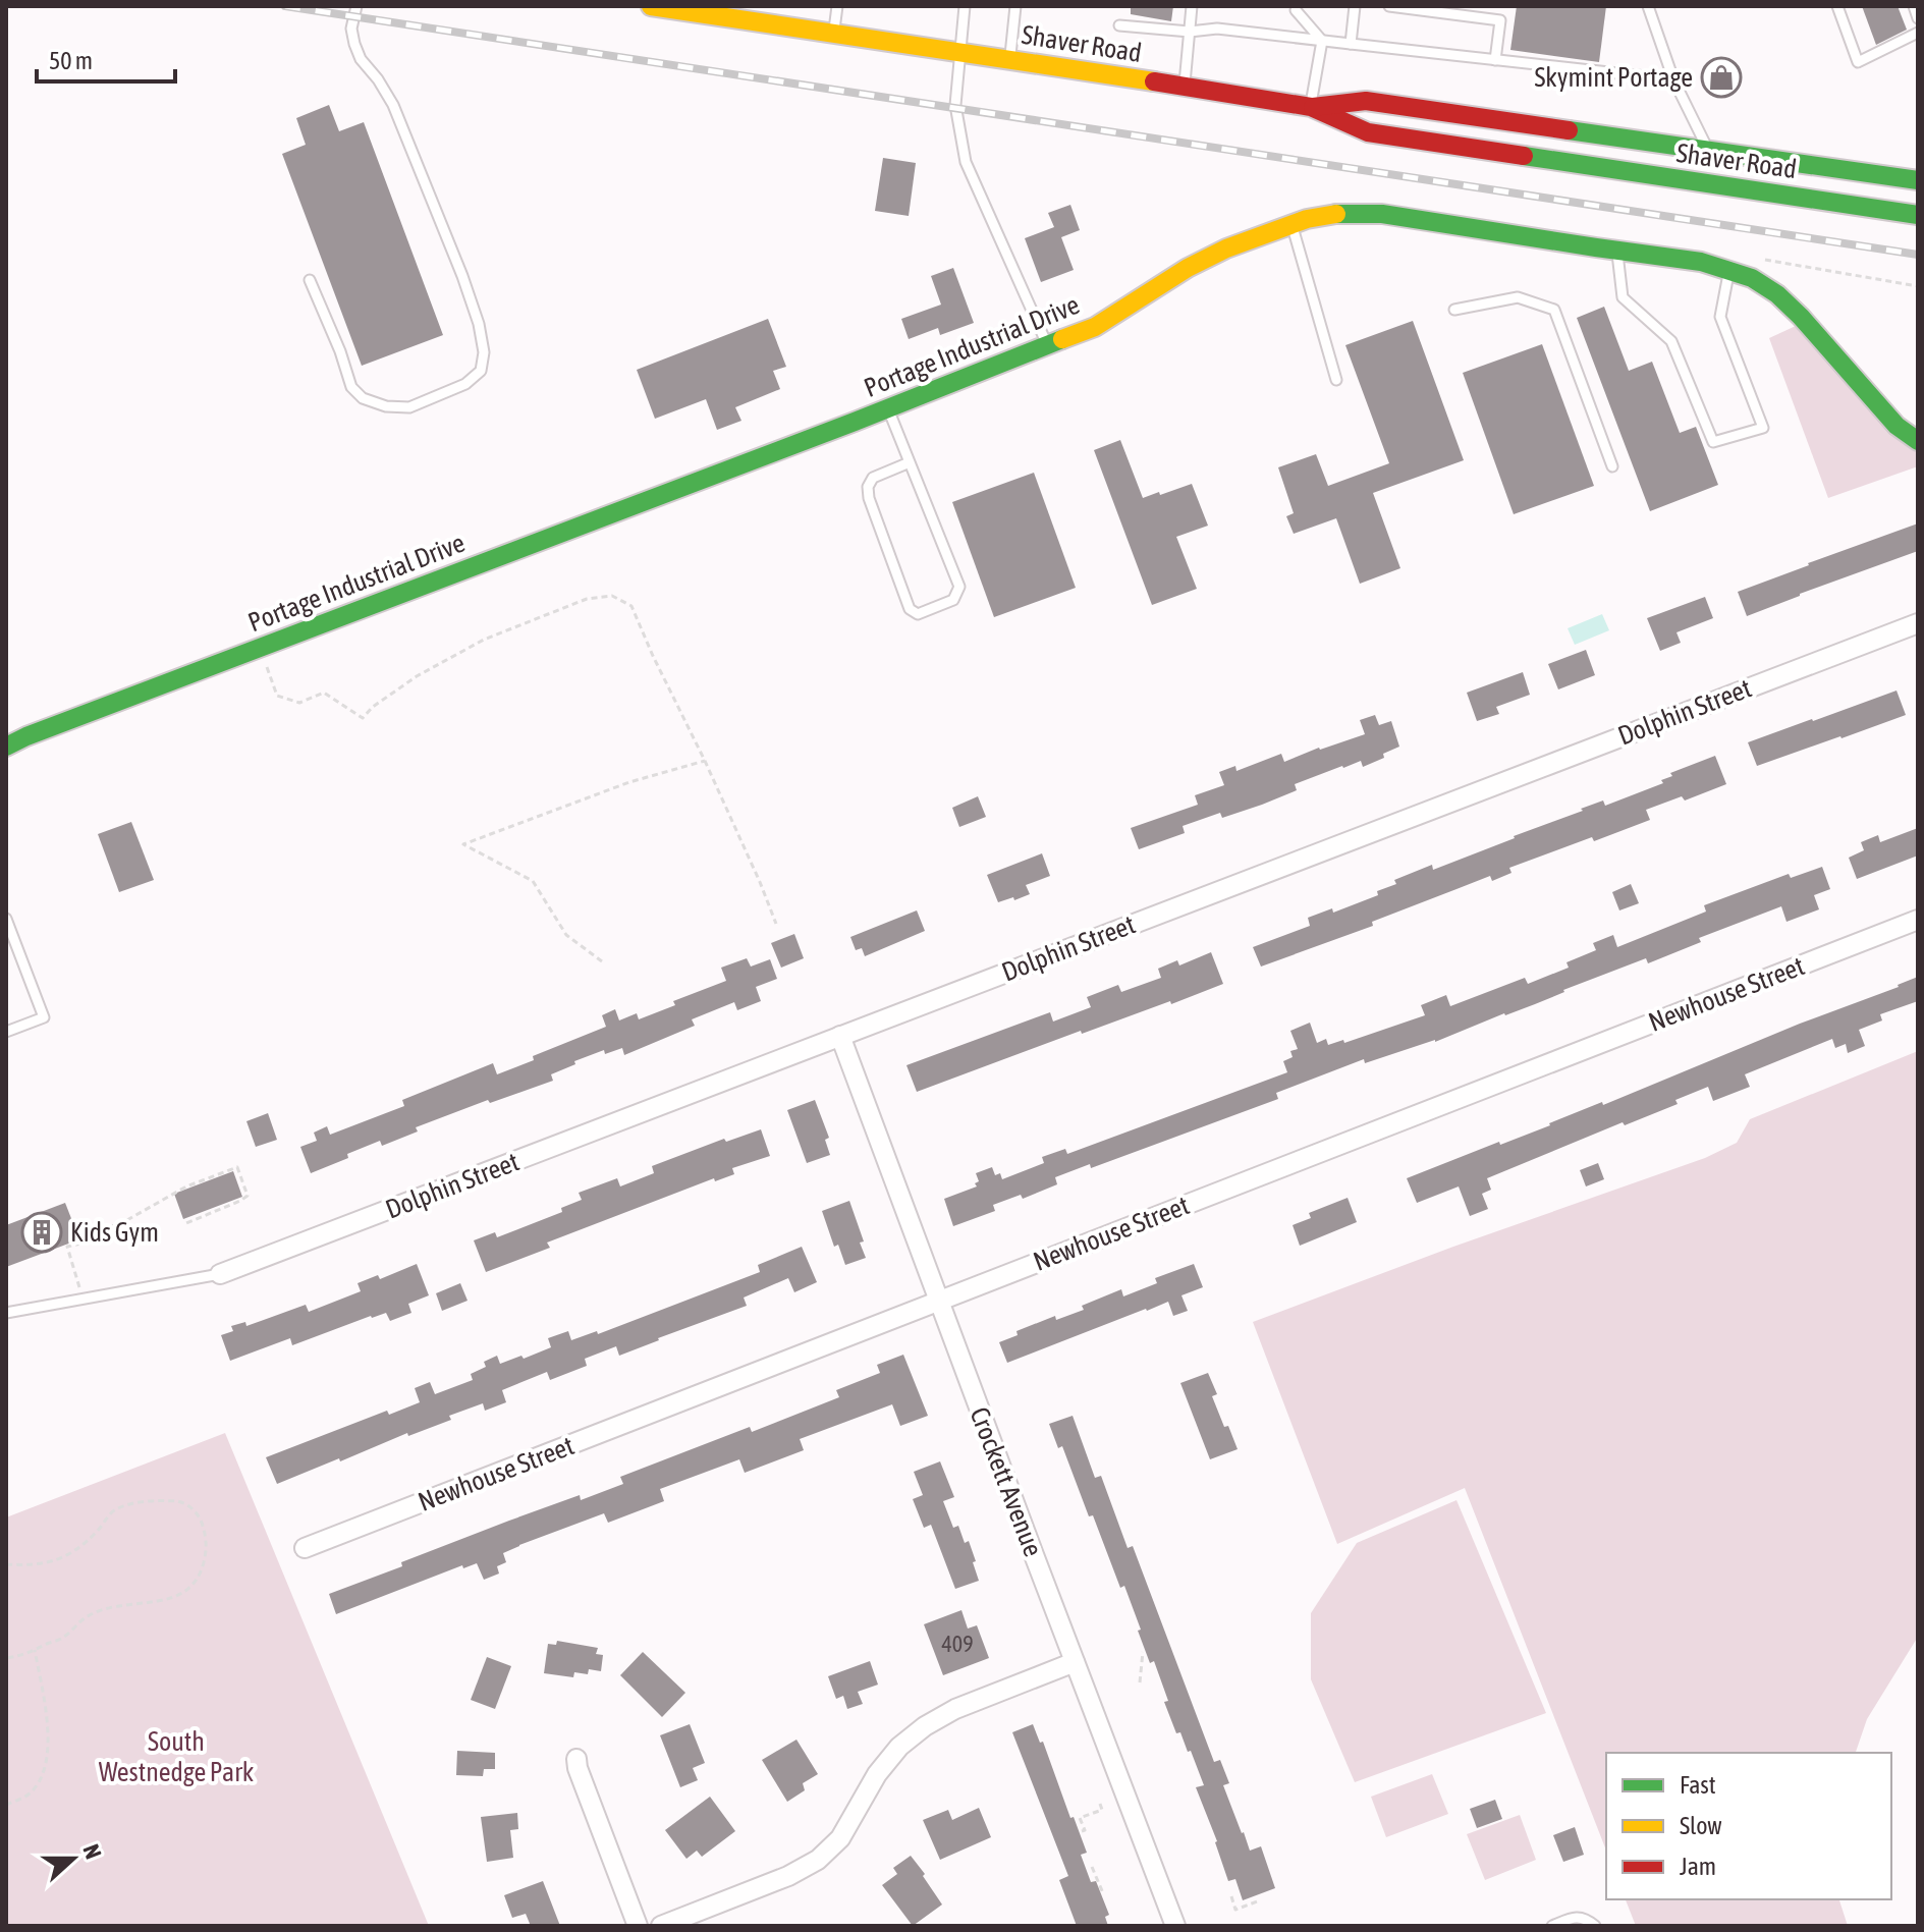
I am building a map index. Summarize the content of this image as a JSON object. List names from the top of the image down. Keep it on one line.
{"streets":{"street":["Shaver Road","Portage Industrial Drive","Dolphin Street","Newhouse Street","Crockett Avenue"]},"crossings":[["Dolphin Street","Crockett Avenue"],["Newhouse Street","Crockett Avenue"]],"parks":["South Westnedge Park"],"places":{"shop":["Skymint Portage"],"building":["Kids Gym"]},"house_numbers":["409"],"legend":["Fast","Slow","Jam"],"scale_bar":"50 m","north":"right"}
